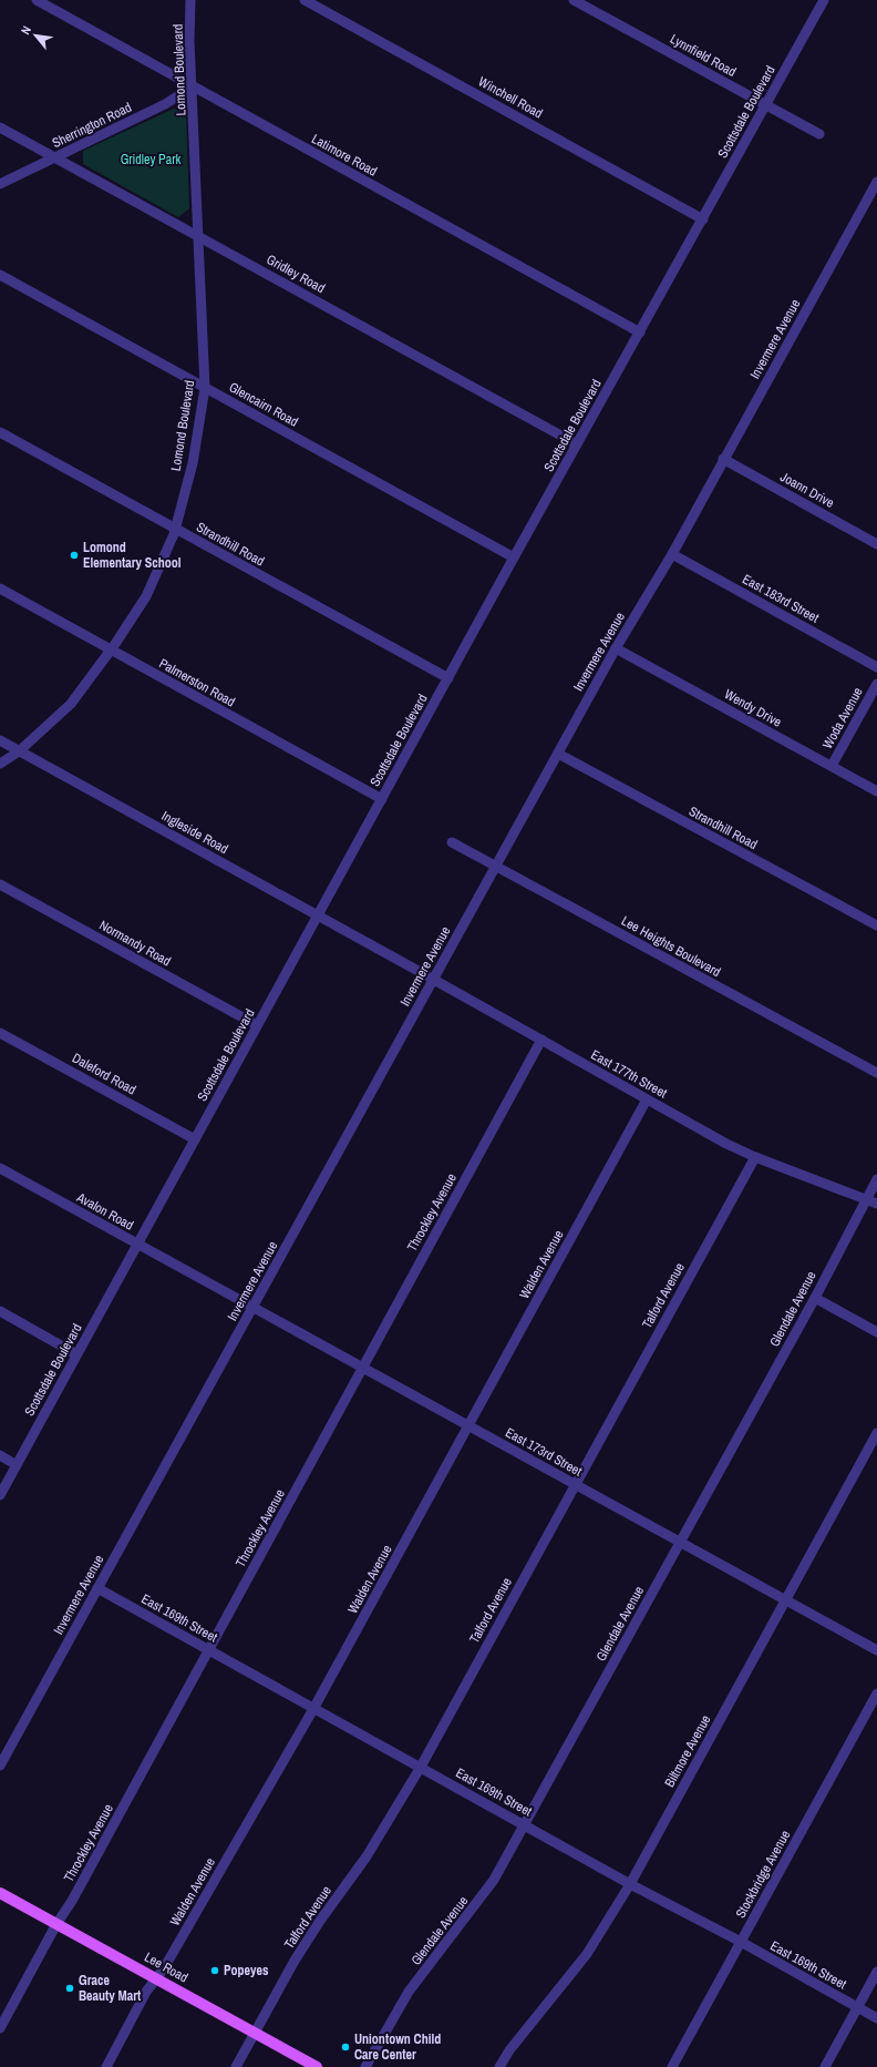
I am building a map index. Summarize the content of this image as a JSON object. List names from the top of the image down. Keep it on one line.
{"streets":{"main road":["Lee Road"],"street":["Lynnfield Road","Lomond Boulevard","Winchell Road","Scottsdale Boulevard","Sherrington Road","Latimore Road","Gridley Road","Invermere Avenue","Glencairn Road","Joann Drive","Strandhill Road","East 183rd Street","Palmerston Road","Wendy Drive","Woda Avenue","Ingleside Road","Normandy Road","Lee Heights Boulevard","Daleford Road","East 177th Street","Avalon Road","Throckley Avenue","Walden Avenue","Talford Avenue","Glendale Avenue","East 173rd Street","East 169th Street","Biltmore Avenue","Stockbridge Avenue"]},"crossings":[["Lynnfield Road","Scottsdale Boulevard"],["Lomond Boulevard","Sherrington Road"],["Lomond Boulevard","Latimore Road"],["Lomond Boulevard","Gridley Road"],["Lomond Boulevard","Glencairn Road"],["Lomond Boulevard","Strandhill Road"],["Lomond Boulevard","Palmerston Road"],["Lomond Boulevard","Ingleside Road"],["Winchell Road","Scottsdale Boulevard"],["Scottsdale Boulevard","Latimore Road"],["Scottsdale Boulevard","Gridley Road"],["Scottsdale Boulevard","Glencairn Road"],["Scottsdale Boulevard","Strandhill Road"],["Scottsdale Boulevard","Palmerston Road"],["Scottsdale Boulevard","Ingleside Road"],["Scottsdale Boulevard","Normandy Road"],["Scottsdale Boulevard","Daleford Road"],["Scottsdale Boulevard","Avalon Road"],["Sherrington Road","Latimore Road"],["Sherrington Road","Gridley Road"],["Invermere Avenue","Joann Drive"],["Invermere Avenue","Strandhill Road"],["Invermere Avenue","East 183rd Street"],["Invermere Avenue","Wendy Drive"],["Invermere Avenue","Lee Heights Boulevard"],["Invermere Avenue","East 177th Street"],["Invermere Avenue","East 173rd Street"],["Invermere Avenue","East 169th Street"],["Wendy Drive","Woda Avenue"],["Ingleside Road","East 177th Street"],["East 177th Street","Throckley Avenue"],["East 177th Street","Walden Avenue"],["East 177th Street","Talford Avenue"],["East 177th Street","Glendale Avenue"],["Avalon Road","East 173rd Street"],["Throckley Avenue","East 173rd Street"],["Throckley Avenue","East 169th Street"],["Throckley Avenue","Lee Road"],["Walden Avenue","East 173rd Street"],["Walden Avenue","East 169th Street"],["Walden Avenue","Lee Road"],["Talford Avenue","East 173rd Street"],["Talford Avenue","East 169th Street"],["Talford Avenue","Lee Road"],["Glendale Avenue","East 173rd Street"],["Glendale Avenue","East 169th Street"],["East 173rd Street","Biltmore Avenue"],["East 169th Street","Biltmore Avenue"],["East 169th Street","Stockbridge Avenue"]],"parks":["Gridley Park"],"places":["Lomond Elementary School","Popeyes","Grace Beauty Mart","Uniontown Child Care Center"],"north":"top left"}
